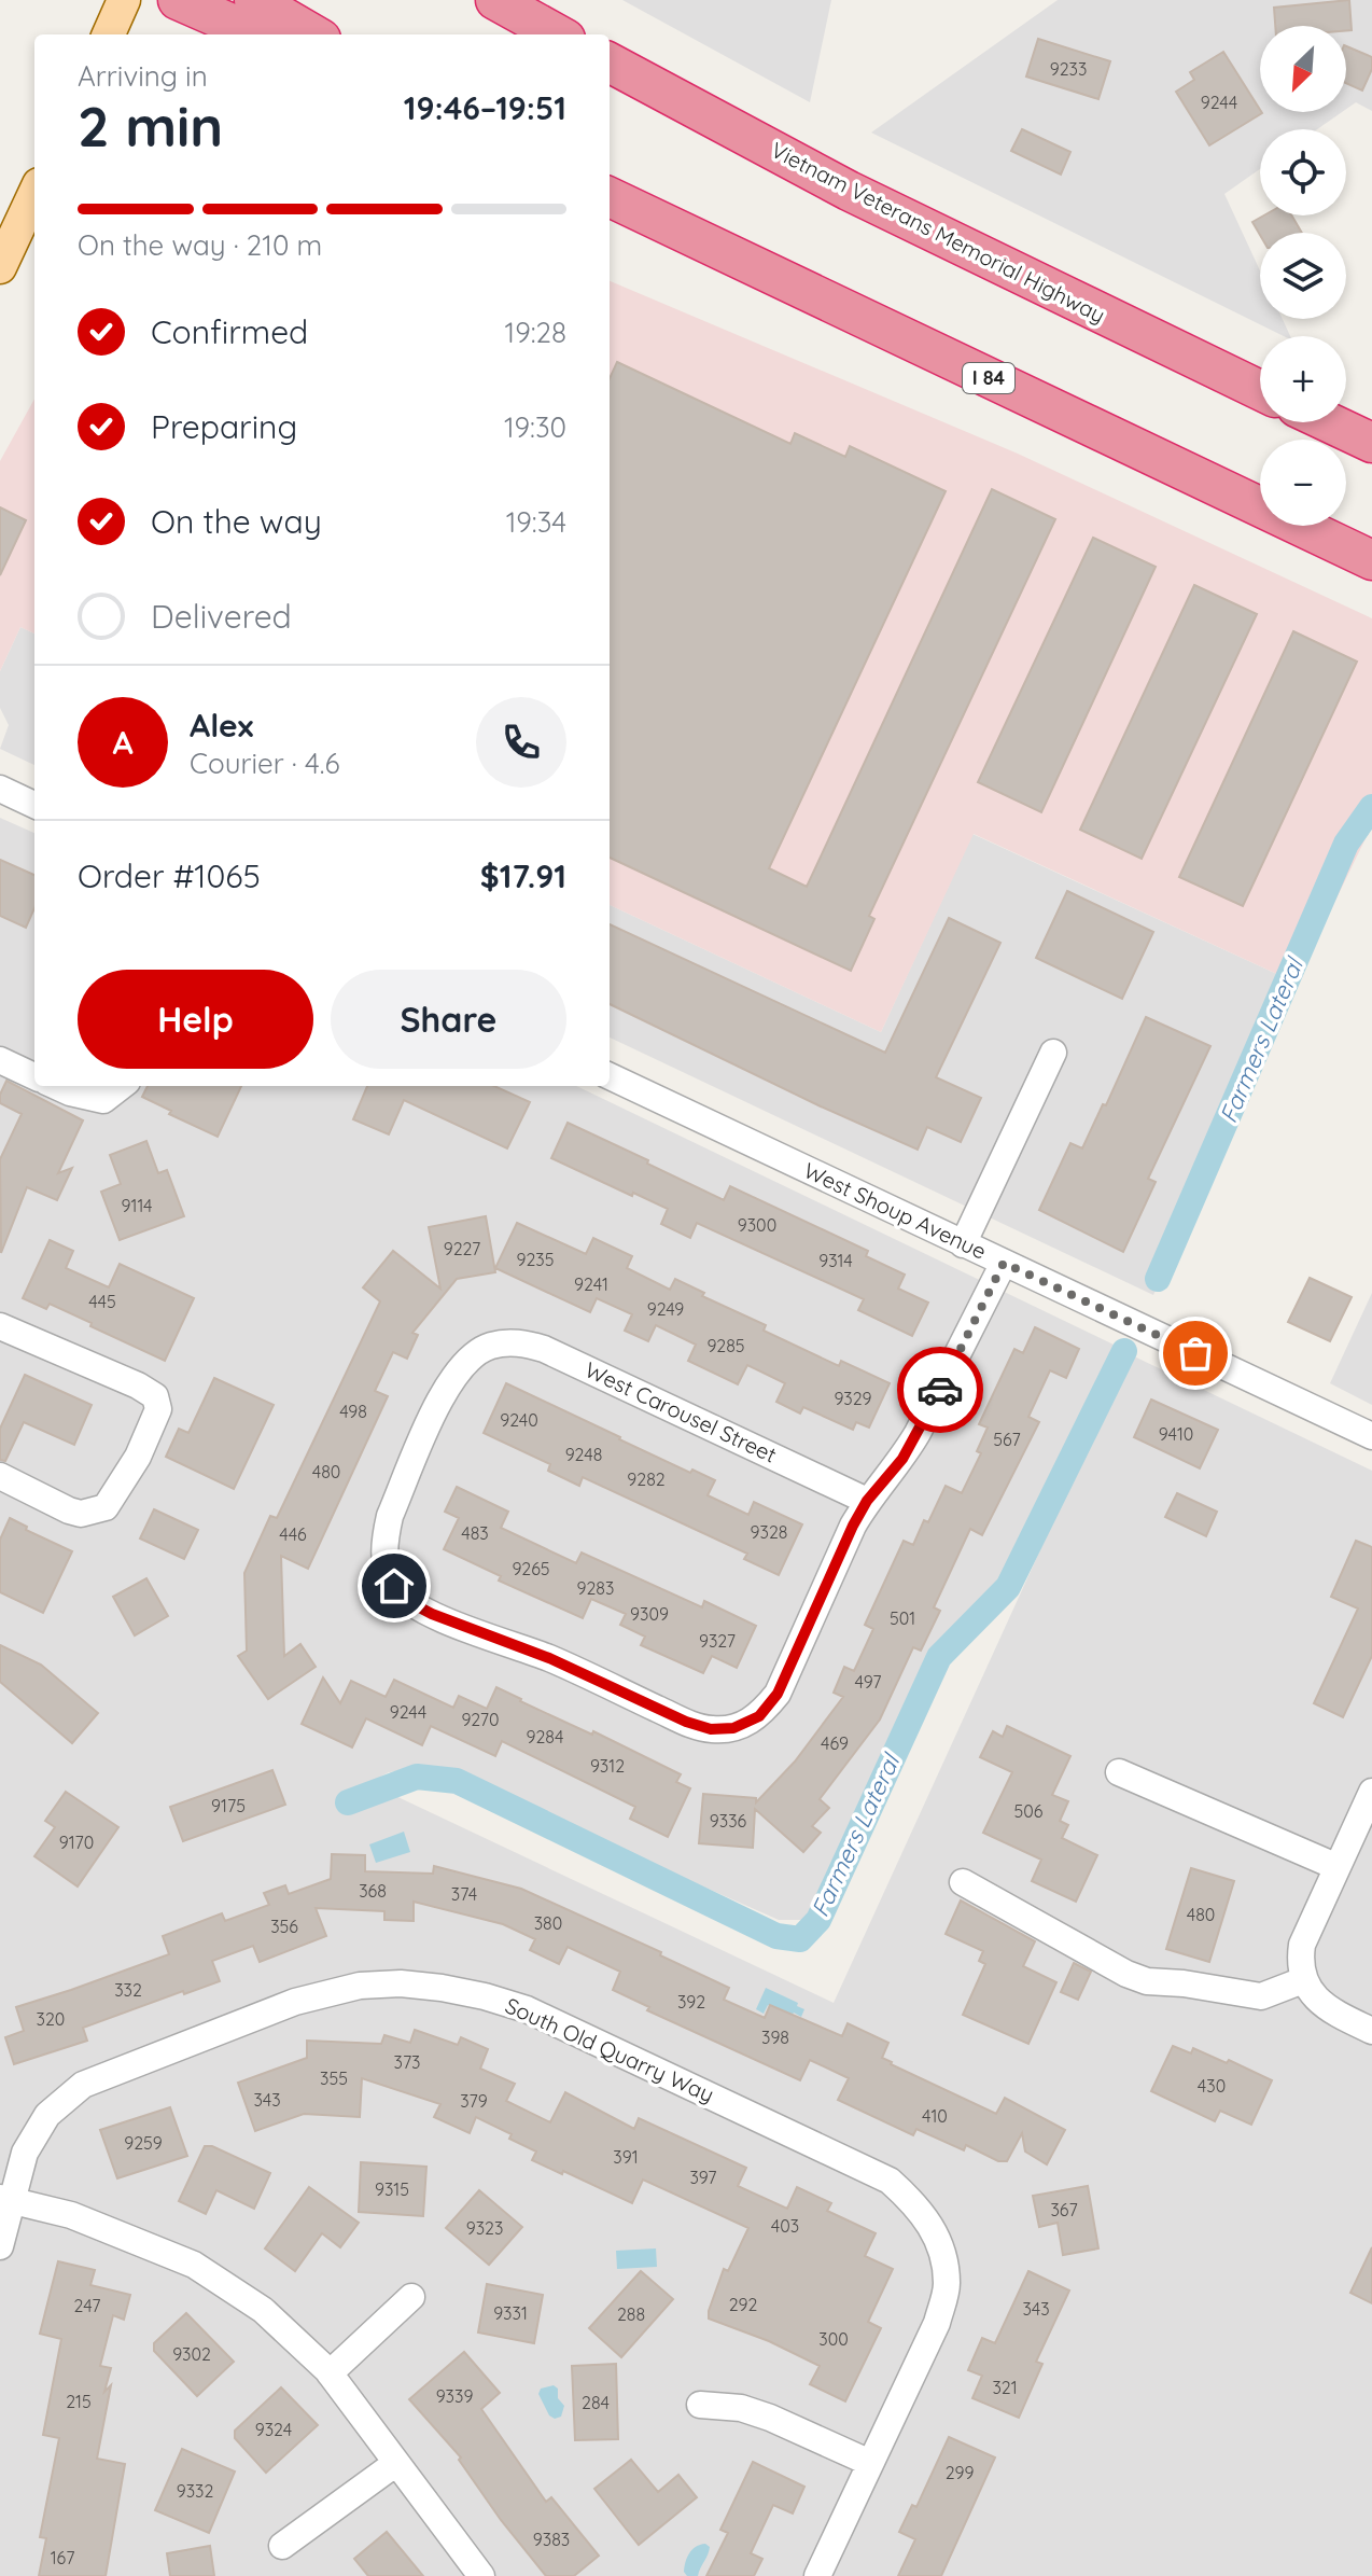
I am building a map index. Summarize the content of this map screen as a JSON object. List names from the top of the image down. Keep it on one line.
{"streets":{"highway":["Vietnam Veterans Memorial Highway","I 84"],"street":["West Shoup Avenue","West Carousel Street","South Old Quarry Way"]},"water":["Farmers Lateral"],"house_numbers":["9233","9244","9114","9300","9227","9235","9314","9241","445","9249","9285","9329","498","9240","9410","567","9248","480","9282","9328","483","446","9265","9283","9309","501","9327","497","9244","9270","9284","469","9312","9175","506","9336","9170","368","374","480","380","356","332","392","320","398","373","355","430","343","379","410","9259","391","397","9315","367","403","9323","292","247","343","9331","288","300","9302","321","9339","215","284","9324","299","9332","9383","167"],"north":"bottom left","page":{"map_buttons":["+","−"],"heading":["2 min","Arriving in","19:46–19:51"],"panel":["Alex","Courier · 4.6","Order #1065","$17.91"],"bar":"On the way · 210 m","list":[["Confirmed","19:28"],["Preparing","19:30"],["On the way","19:34"],"Delivered"],"round":"A","buttons":["Help","Share"]}}
